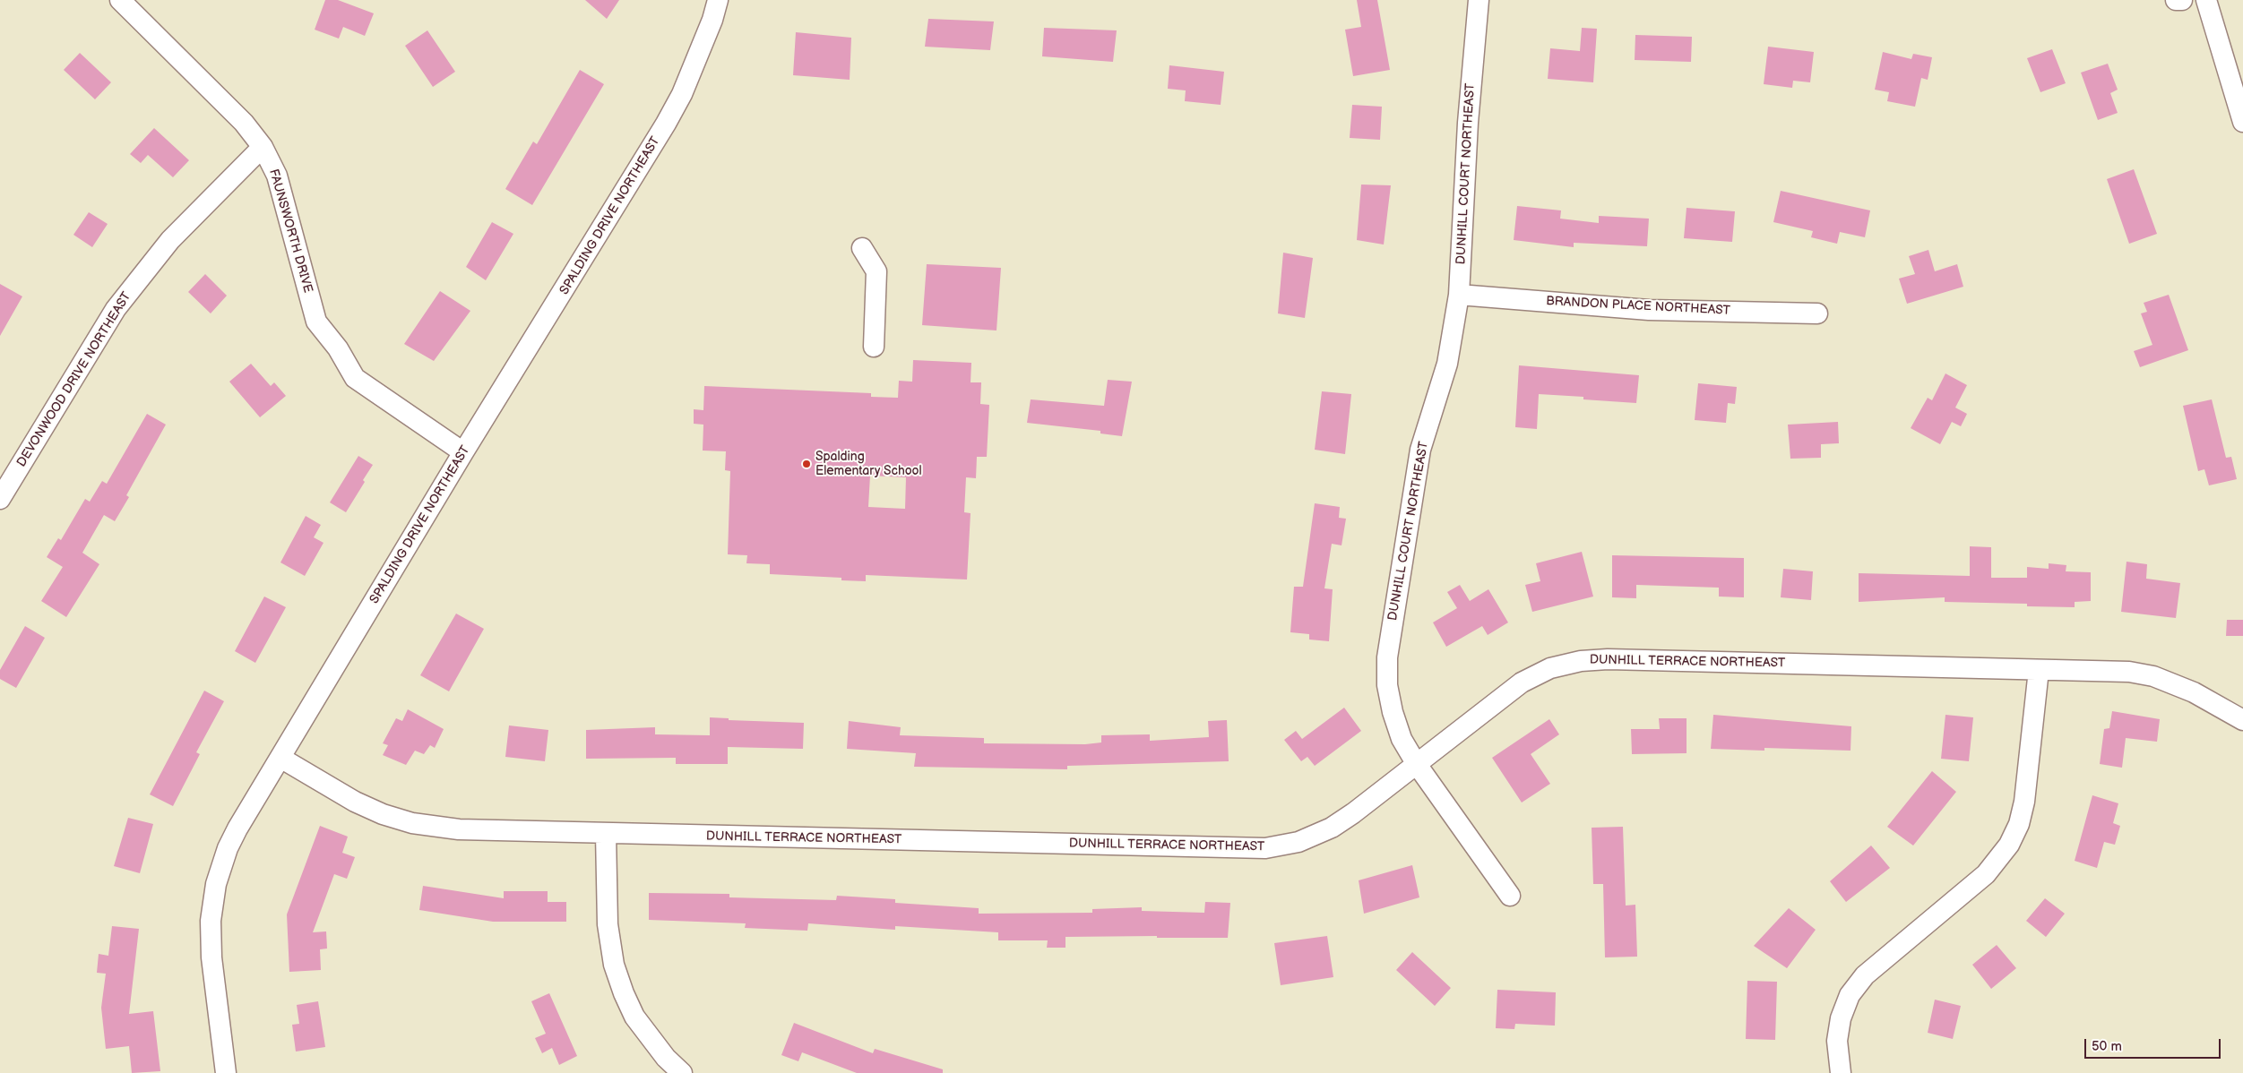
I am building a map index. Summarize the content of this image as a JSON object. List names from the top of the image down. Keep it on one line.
{"streets":{"street":["DUNHILL COURT NORTHEAST","SPALDING DRIVE NORTHEAST","FAUNSWORTH DRIVE","BRANDON PLACE NORTHEAST","DEVONWOOD DRIVE NORTHEAST","DUNHILL TERRACE NORTHEAST"]},"crossings":[["DUNHILL COURT NORTHEAST","BRANDON PLACE NORTHEAST"],["DUNHILL COURT NORTHEAST","DUNHILL TERRACE NORTHEAST"],["SPALDING DRIVE NORTHEAST","FAUNSWORTH DRIVE"],["SPALDING DRIVE NORTHEAST","DUNHILL TERRACE NORTHEAST"],["FAUNSWORTH DRIVE","DEVONWOOD DRIVE NORTHEAST"]],"places":["Spalding Elementary School"],"scale_bar":"50 m"}
